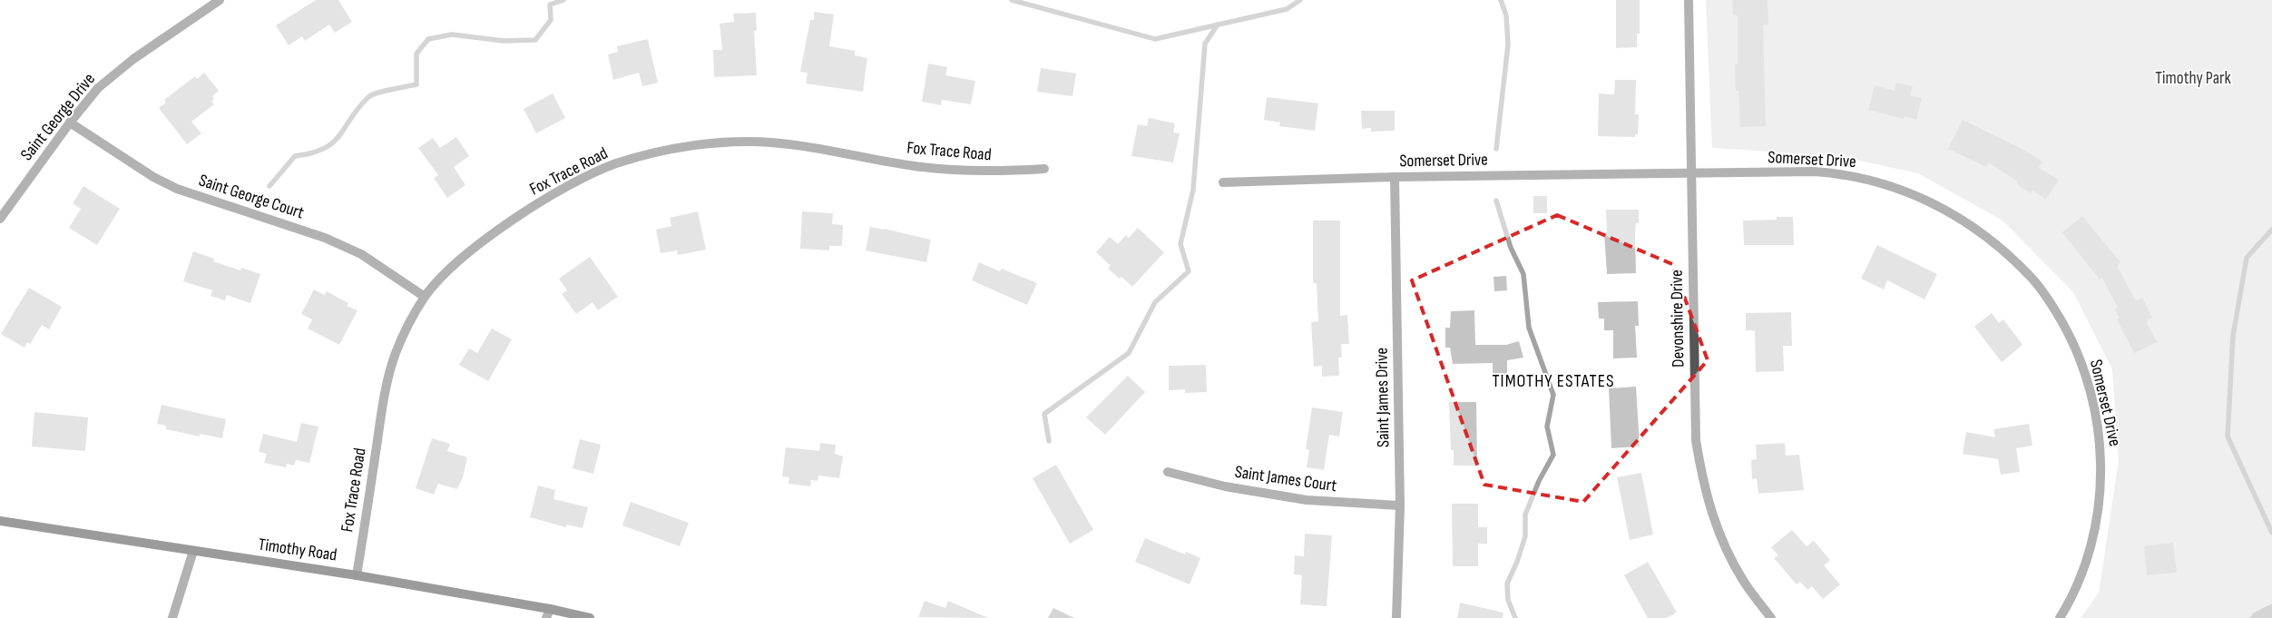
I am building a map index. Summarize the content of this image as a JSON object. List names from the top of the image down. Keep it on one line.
{"streets":{"main road":["Timothy Road"],"street":["Saint George Drive","Fox Trace Road","Somerset Drive","Saint George Court","Devonshire Drive","Saint James Drive","Saint James Court"]},"crossings":[["Saint George Drive","Saint George Court"],["Fox Trace Road","Saint George Court"],["Fox Trace Road","Timothy Road"],["Somerset Drive","Devonshire Drive"],["Somerset Drive","Saint James Drive"],["Saint James Drive","Saint James Court"]],"districts":["TIMOTHY ESTATES"],"parks":["Timothy Park"]}
